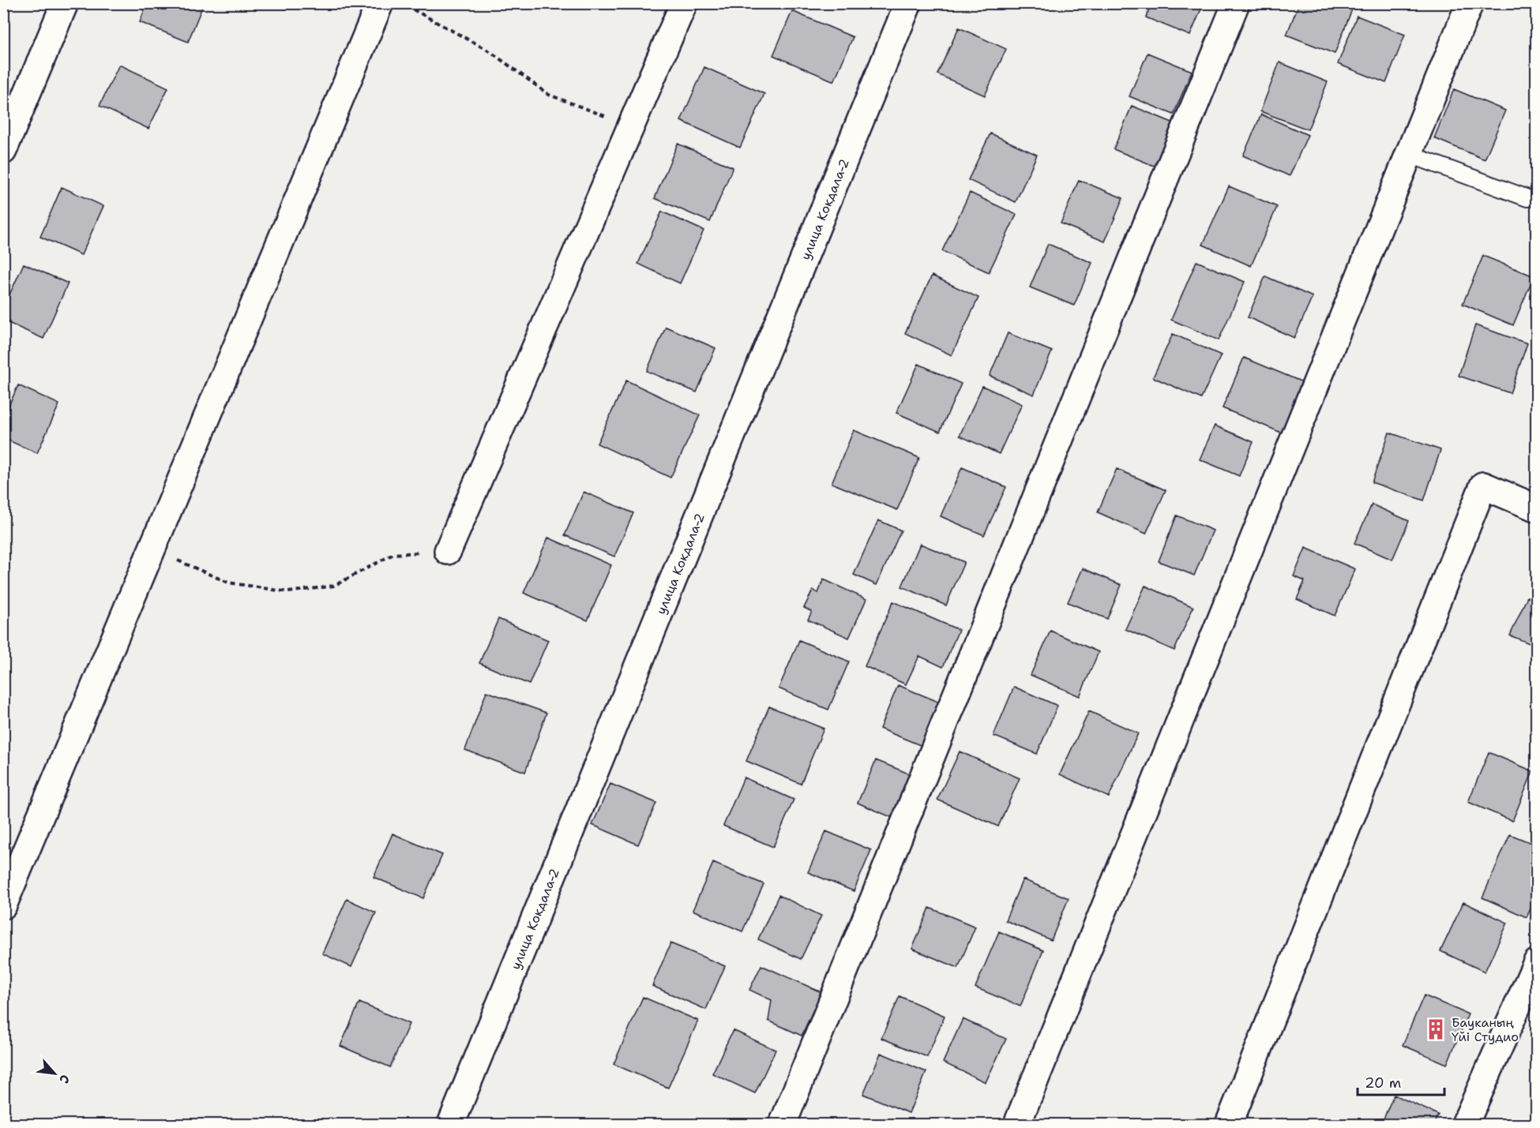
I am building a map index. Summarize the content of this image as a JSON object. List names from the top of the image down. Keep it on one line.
{"streets":{"street":["улица Кокдала-2"]},"places":{"building":["Бауканың Үйі Студио"]},"scale_bar":"20 m","north":"bottom right"}
